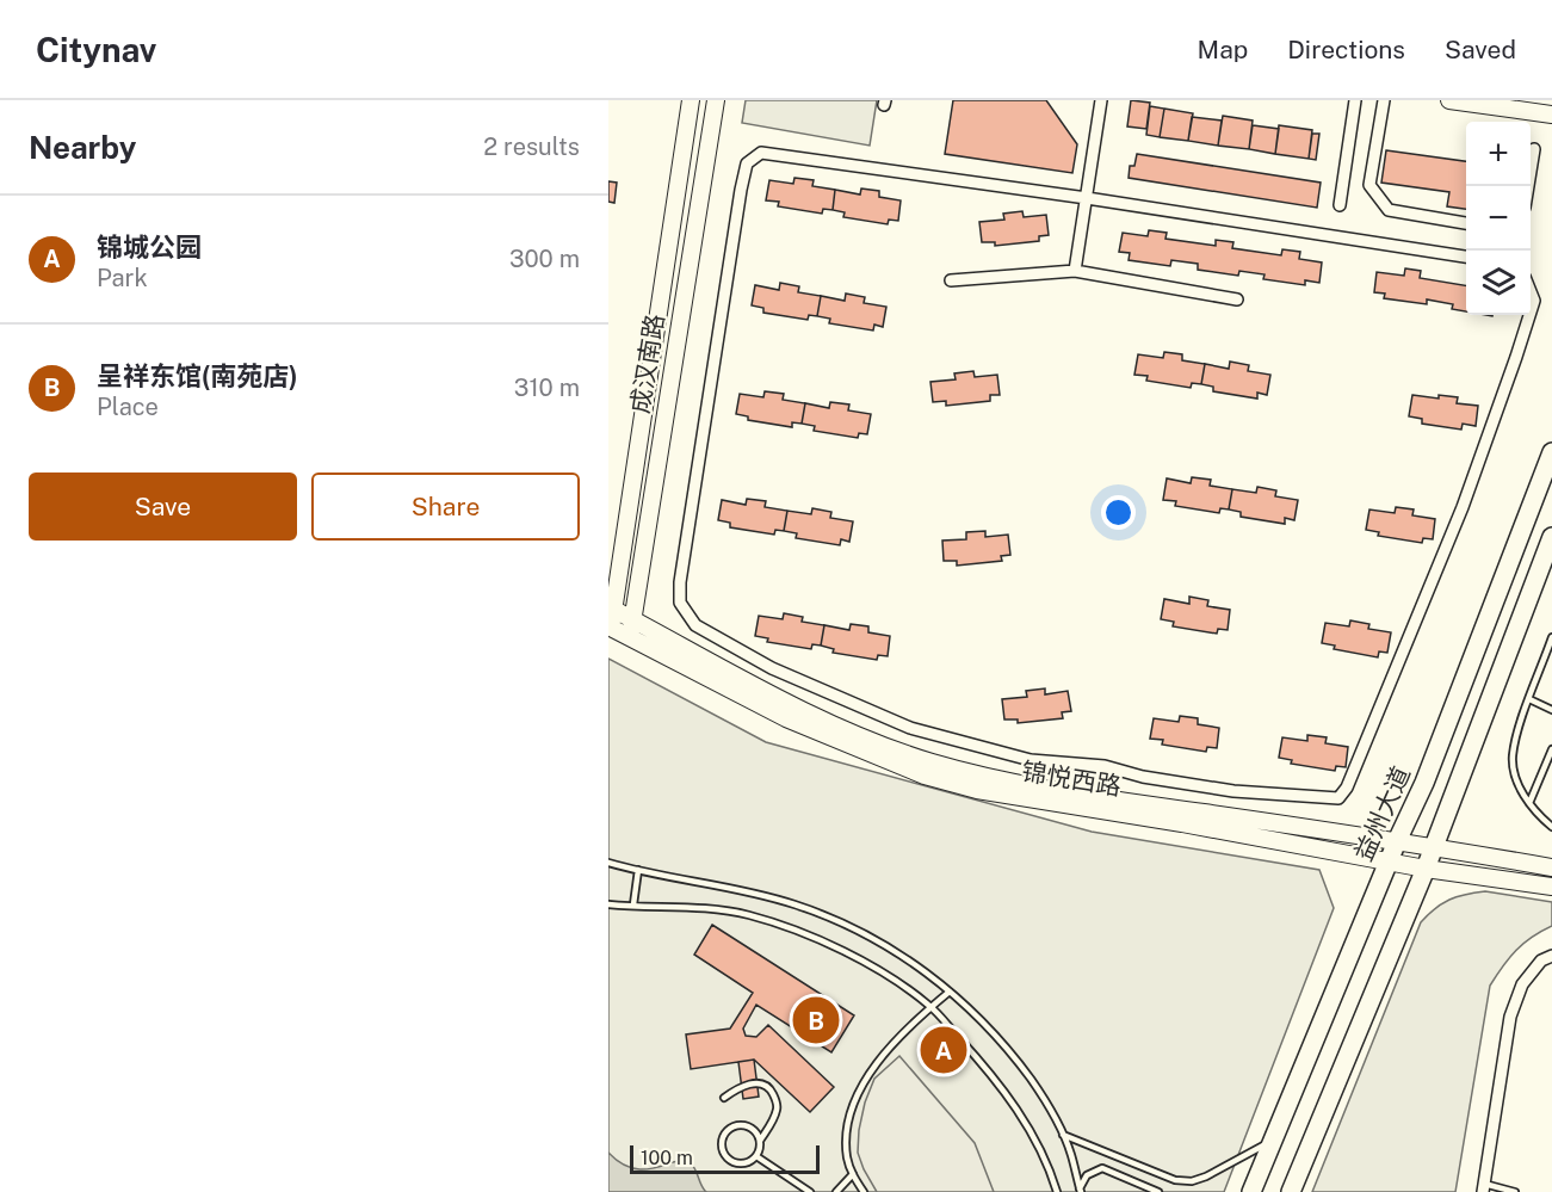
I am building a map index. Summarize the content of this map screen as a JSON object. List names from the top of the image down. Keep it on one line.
{"streets":{"main road":["成汉南路","锦悦西路","益州大道"]},"crossings":[["成汉南路","锦悦西路"],["锦悦西路","益州大道"]],"scale_bar":"100 m","page":{"header":"Citynav","nav":["Map","Directions","Saved"],"heading":["Nearby","2 results"],"map_buttons":["+","−"],"list":[{"mark":"A","name":"锦城公园","note":"Park","value":"300 m"},{"mark":"B","name":"呈祥东馆(南苑店)","note":"Place","value":"310 m"}],"buttons":["Save","Share"],"pins":["B","A"],"scale":"100 m"}}
